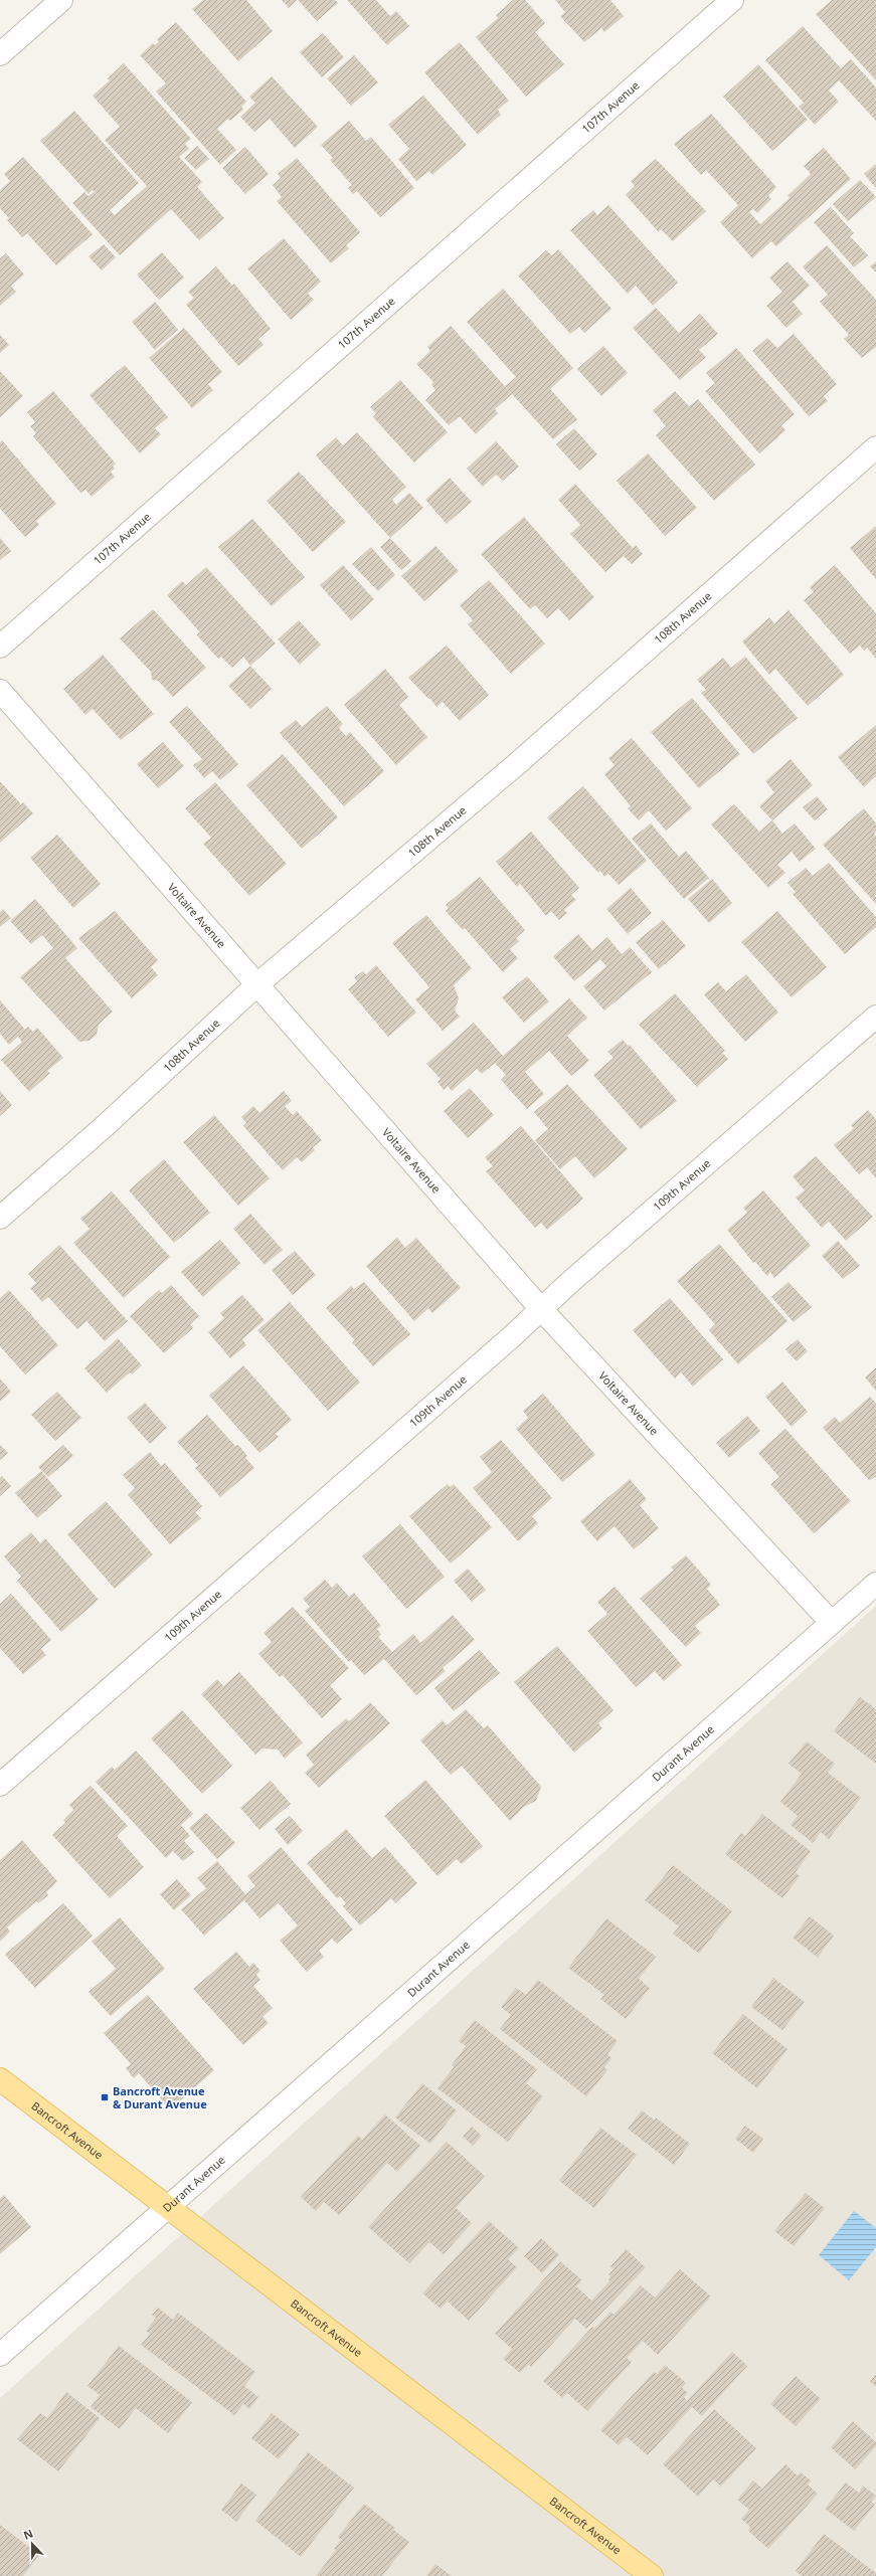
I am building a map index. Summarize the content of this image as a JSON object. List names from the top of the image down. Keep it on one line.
{"streets":{"main road":["Bancroft Avenue"],"street":["107th Avenue","108th Avenue","Voltaire Avenue","109th Avenue","Durant Avenue"]},"crossings":[["108th Avenue","Voltaire Avenue"],["Voltaire Avenue","109th Avenue"],["Voltaire Avenue","Durant Avenue"],["Durant Avenue","Bancroft Avenue"]],"places":{"transit":["Bancroft Avenue & Durant Avenue"]},"north":"top"}
